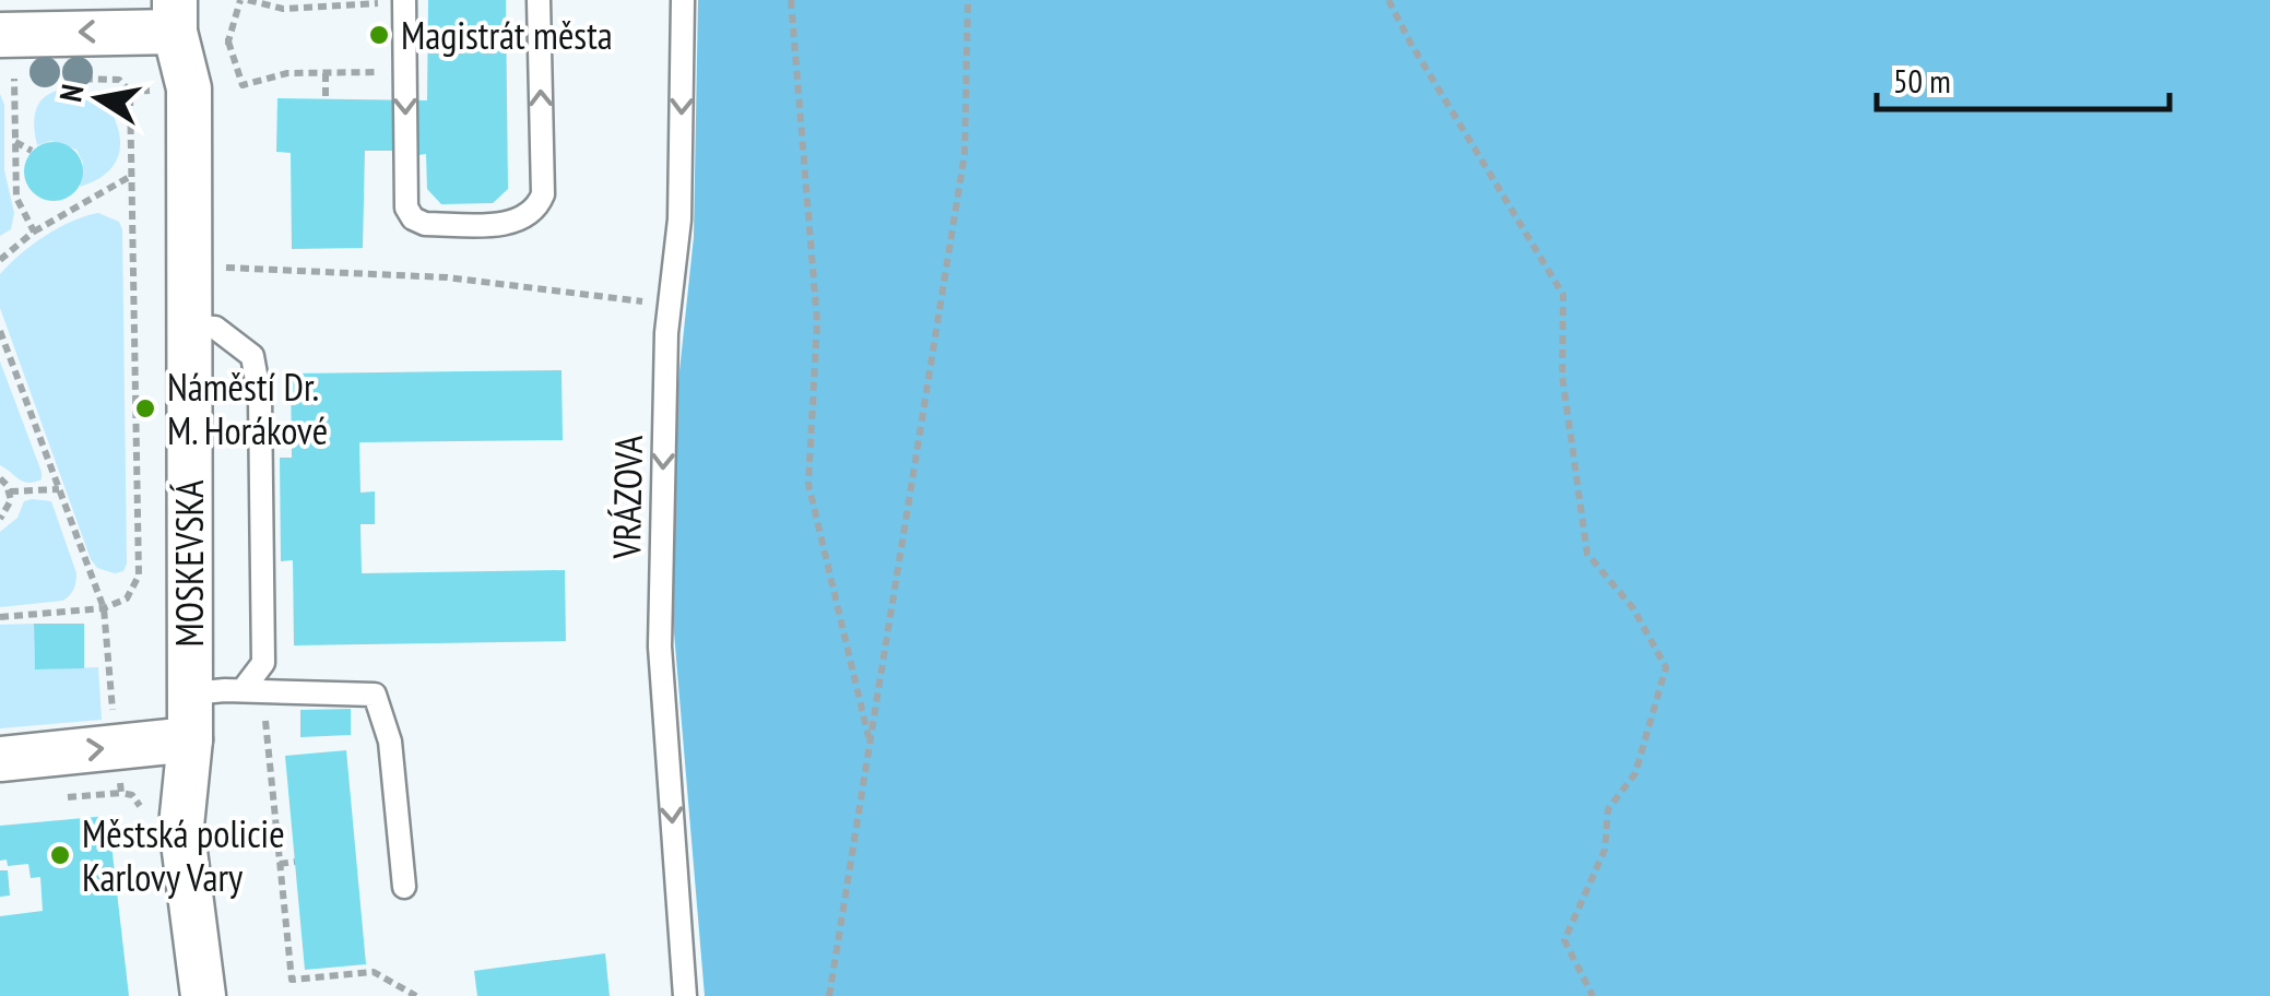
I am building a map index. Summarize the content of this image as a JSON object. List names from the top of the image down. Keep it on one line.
{"streets":{"street":["MOSKEVSKÁ"],"lane":["VRÁZOVA"]},"one_way":["VRÁZOVA"],"places":["Magistrát města","Náměstí Dr. M. Horákové","Městská policie Karlovy Vary"],"scale_bar":"50 m","north":"left"}
